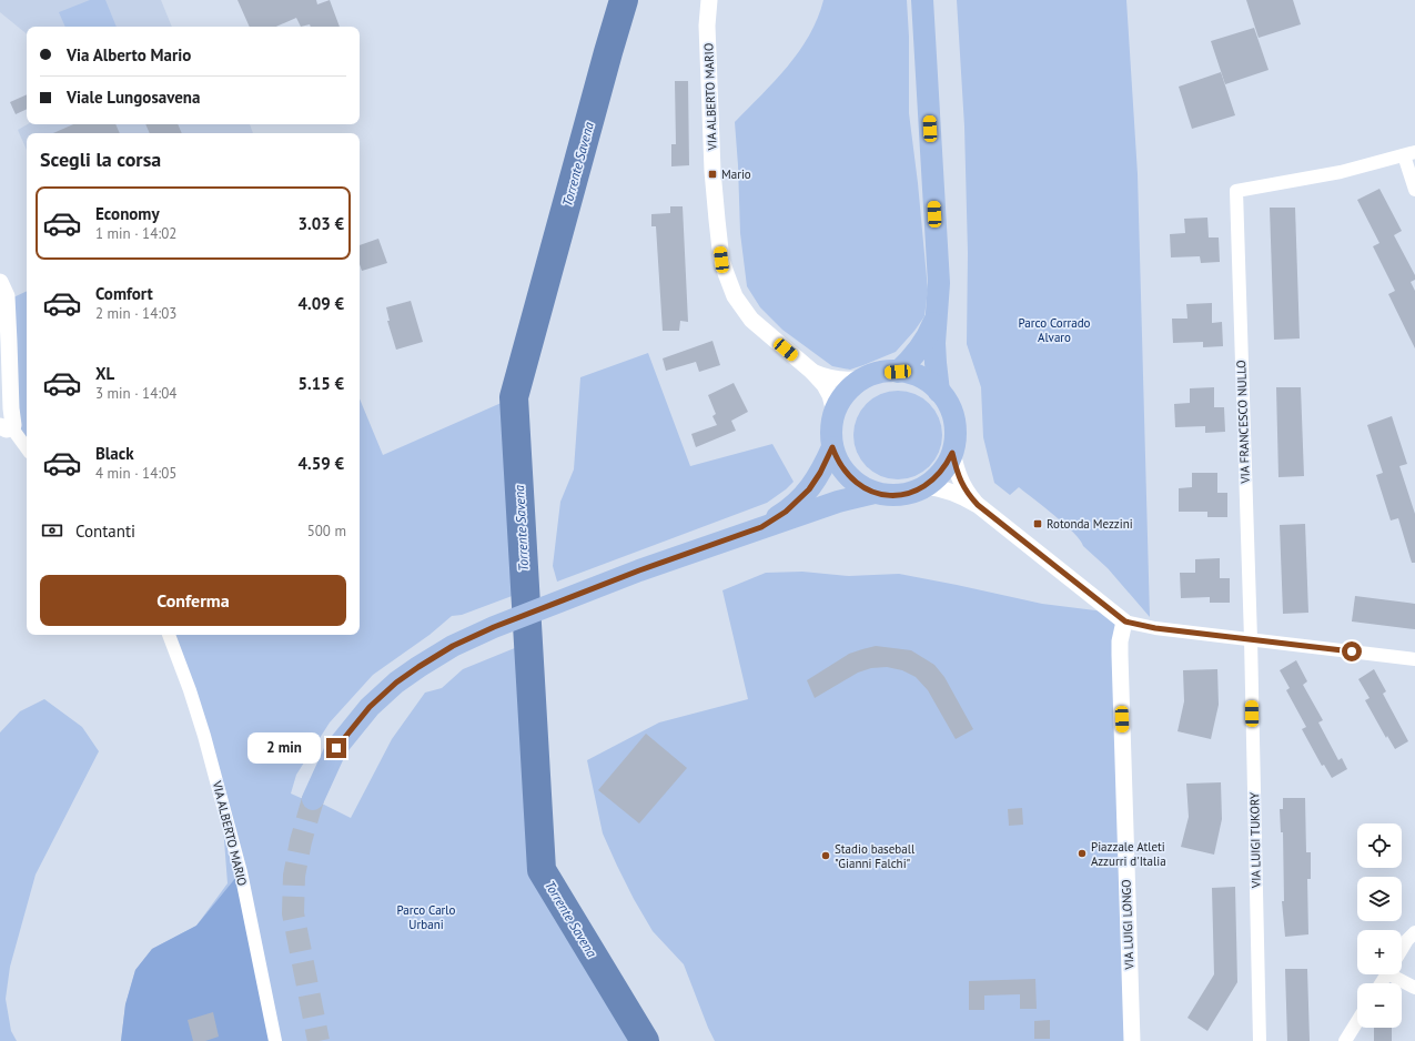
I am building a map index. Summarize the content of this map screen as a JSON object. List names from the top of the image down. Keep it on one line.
{"streets":{"street":["VIA ALBERTO MARIO","VIA FRANCESCO NULLO","VIA LUIGI TUKORY","VIA LUIGI LONGO"]},"crossings":[["VIA FRANCESCO NULLO","VIA LUIGI TUKORY"]],"water":["Torrente Savena"],"parks":["Parco Corrado Alvaro","Parco Carlo Urbani"],"places":{"transit":["Mario","Rotonda Mezzini"],"other":["Piazzale Atleti Azzurri d'Italia","Stadio baseball \"Gianni Falchi\""]},"page":{"banner":["Via Alberto Mario","Viale Lungosavena"],"heading":"Scegli la corsa","list":[{"name":"Economy","note":"1 min · 14:02","value":"3.03 €"},{"name":"Comfort","note":"2 min · 14:03","value":"4.09 €"},{"name":"XL","note":"3 min · 14:04","value":"5.15 €"},{"name":"Black","note":"4 min · 14:05","value":"4.59 €"}],"pay":["Contanti","500 m"],"buttons":"Conferma","bubble":"2 min","map_buttons":["+","−"]}}
